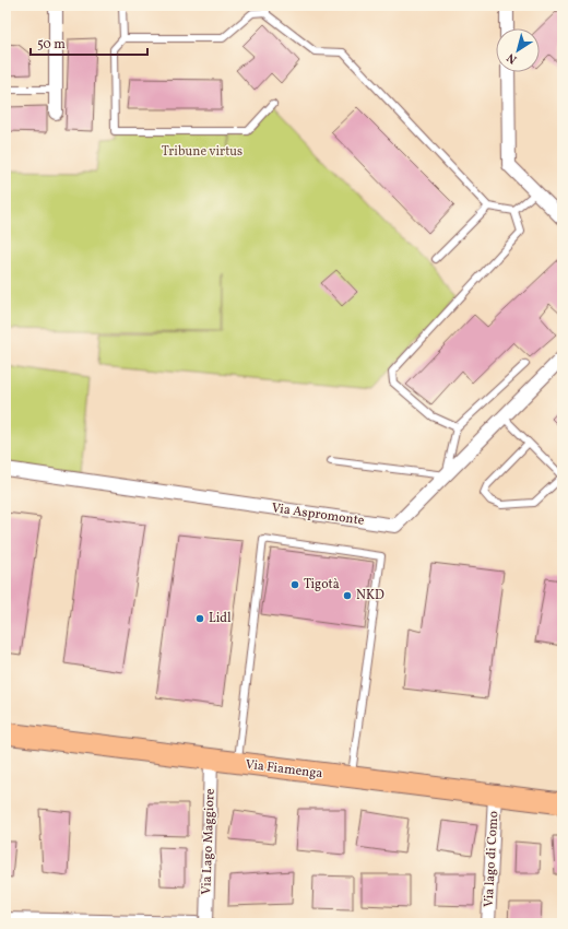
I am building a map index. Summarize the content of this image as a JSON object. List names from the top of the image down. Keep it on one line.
{"streets":{"main road":["Via Fiamenga"],"street":["Via Aspromonte","Via Lago Maggiore","Via lago di Como"]},"crossings":[["Via Fiamenga","Via Lago Maggiore"],["Via Fiamenga","Via lago di Como"]],"parks":["Tribune virtus"],"places":["Tigotà","NKD","Lidl"],"scale_bar":"50 m","north":"bottom left"}
